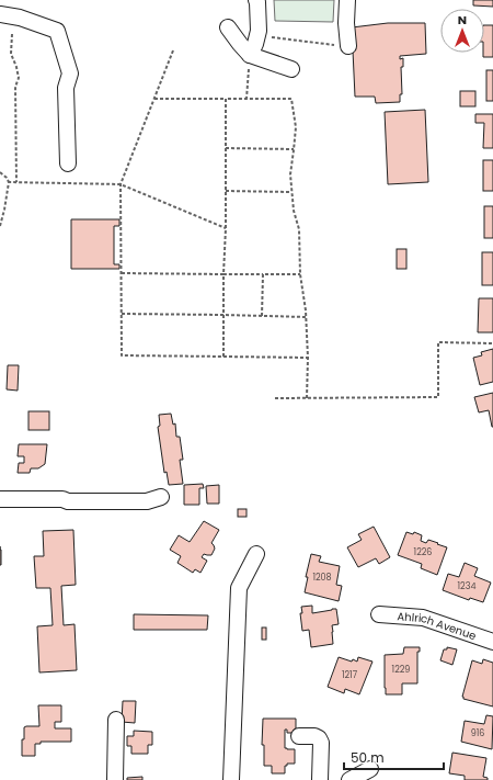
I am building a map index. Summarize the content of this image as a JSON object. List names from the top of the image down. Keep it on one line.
{"streets":{"street":["Ahlrich Avenue"]},"house_numbers":["1226","1208","1234","1229","1217","916"],"scale_bar":"50 m","north":"top"}
